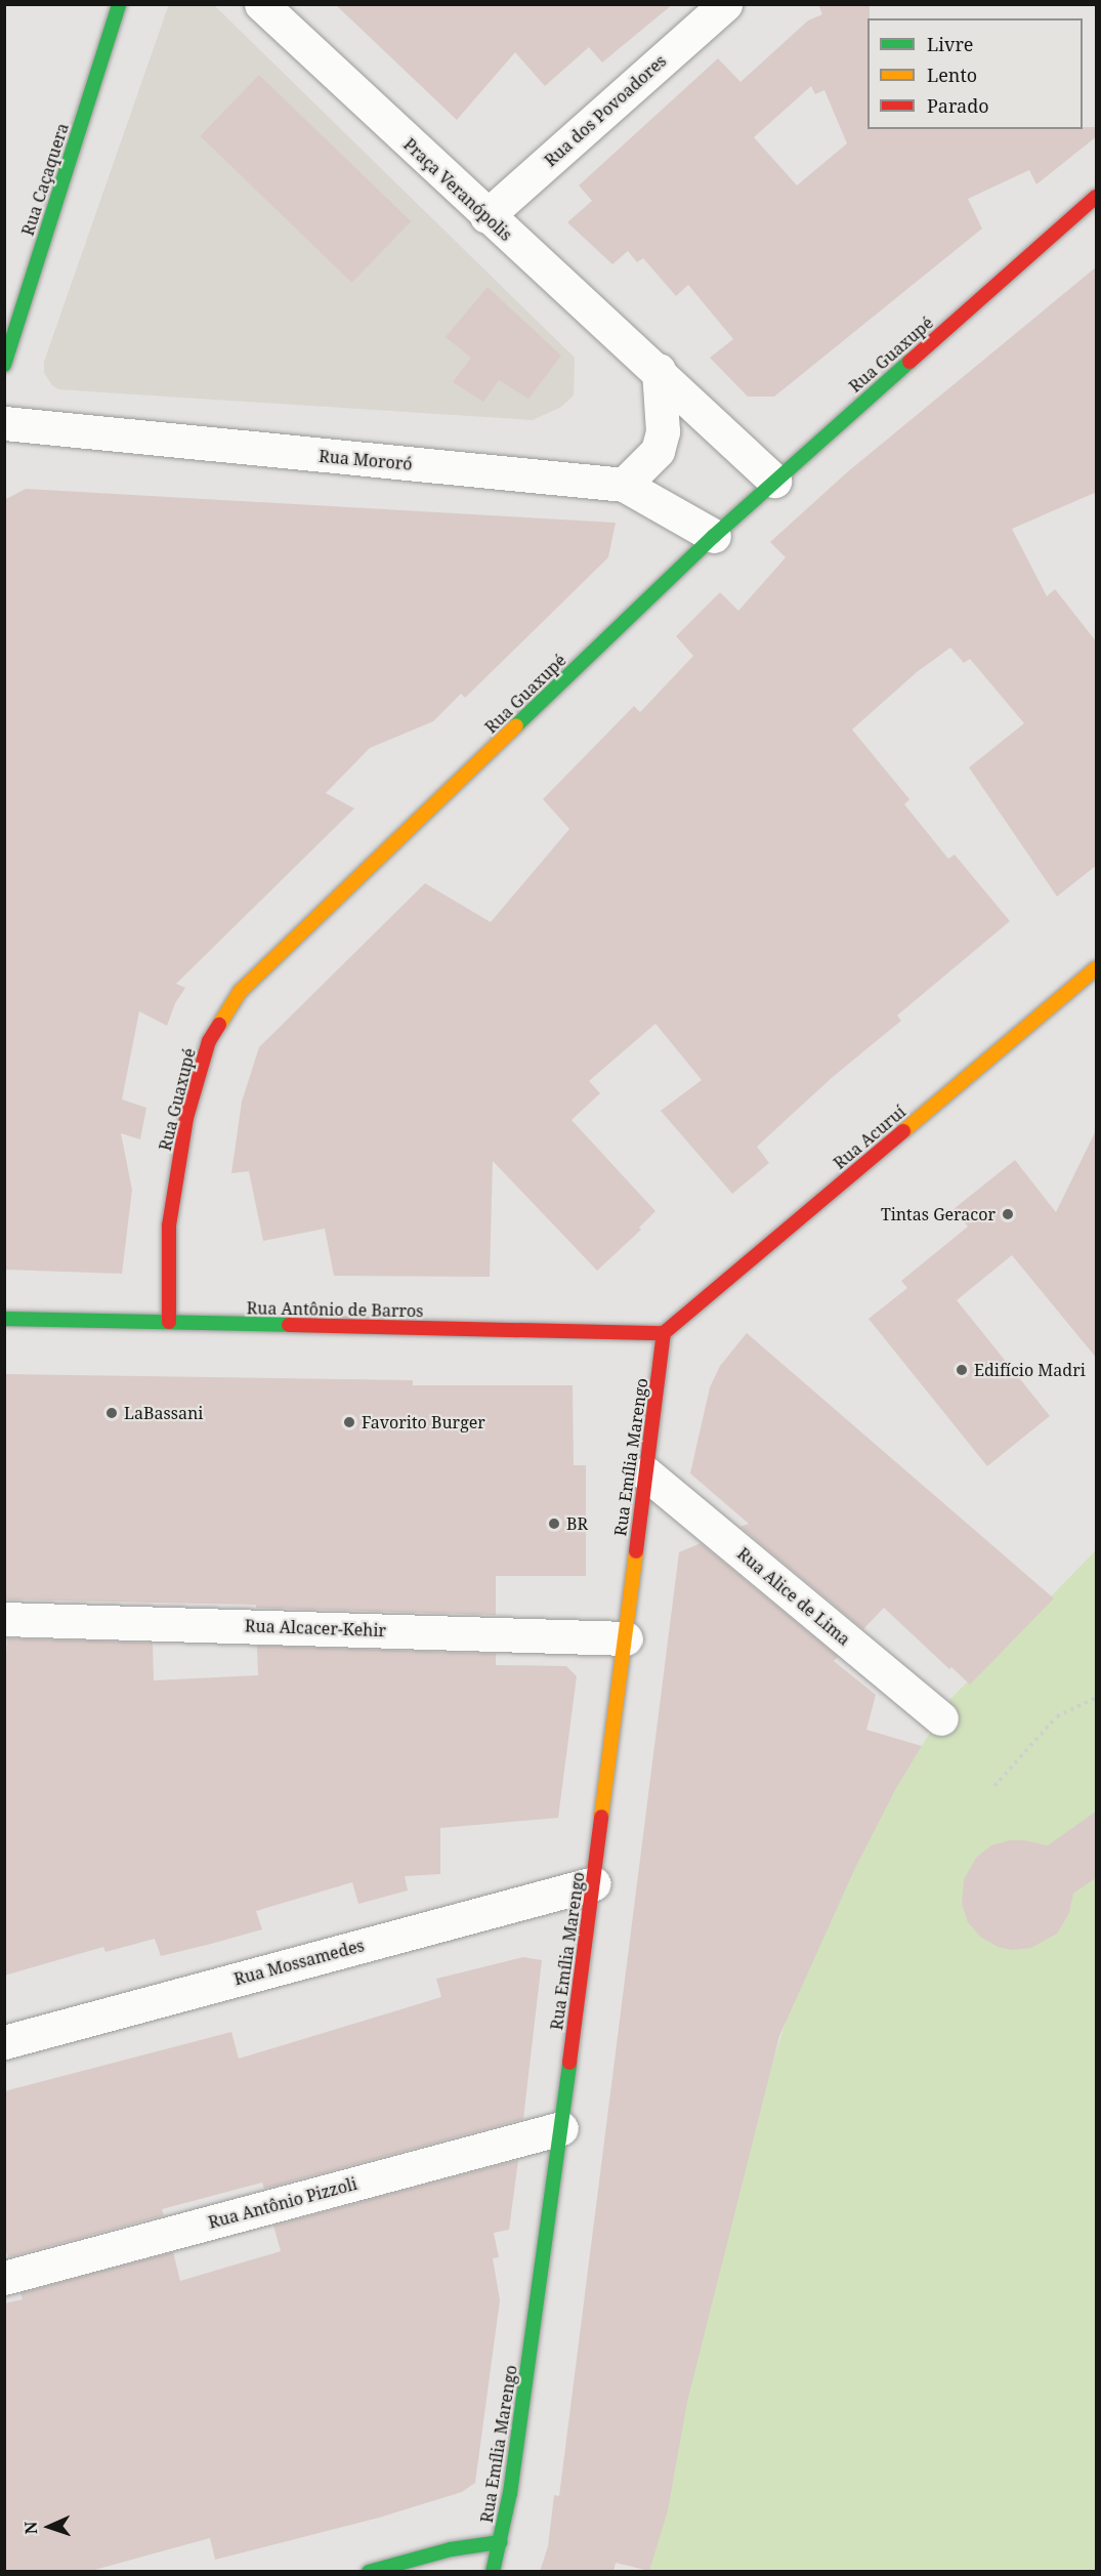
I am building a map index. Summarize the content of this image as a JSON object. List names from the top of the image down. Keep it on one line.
{"streets":{"main road":["Rua Caçaquera","Rua Guaxupé","Rua Acuruí","Rua Antônio de Barros","Rua Emília Marengo"],"street":["Rua dos Povoadores","Praça Veranópolis","Rua Mororó","Rua Alice de Lima","Rua Alcacer-Kehir","Rua Mossamedes","Rua Antônio Pizzoli"]},"crossings":[["Rua dos Povoadores","Praça Veranópolis"],["Praça Veranópolis","Rua Guaxupé"],["Rua Guaxupé","Rua Mororó"],["Rua Guaxupé","Rua Antônio de Barros"],["Rua Acuruí","Rua Antônio de Barros"],["Rua Acuruí","Rua Emília Marengo"],["Rua Antônio de Barros","Rua Emília Marengo"],["Rua Emília Marengo","Rua Alice de Lima"],["Rua Emília Marengo","Rua Alcacer-Kehir"],["Rua Emília Marengo","Rua Mossamedes"],["Rua Emília Marengo","Rua Antônio Pizzoli"]],"places":["Tintas Geracor","Edifício Madri","LaBassani","Favorito Burger","BR"],"legend":["Livre","Lento","Parado"],"north":"left"}
